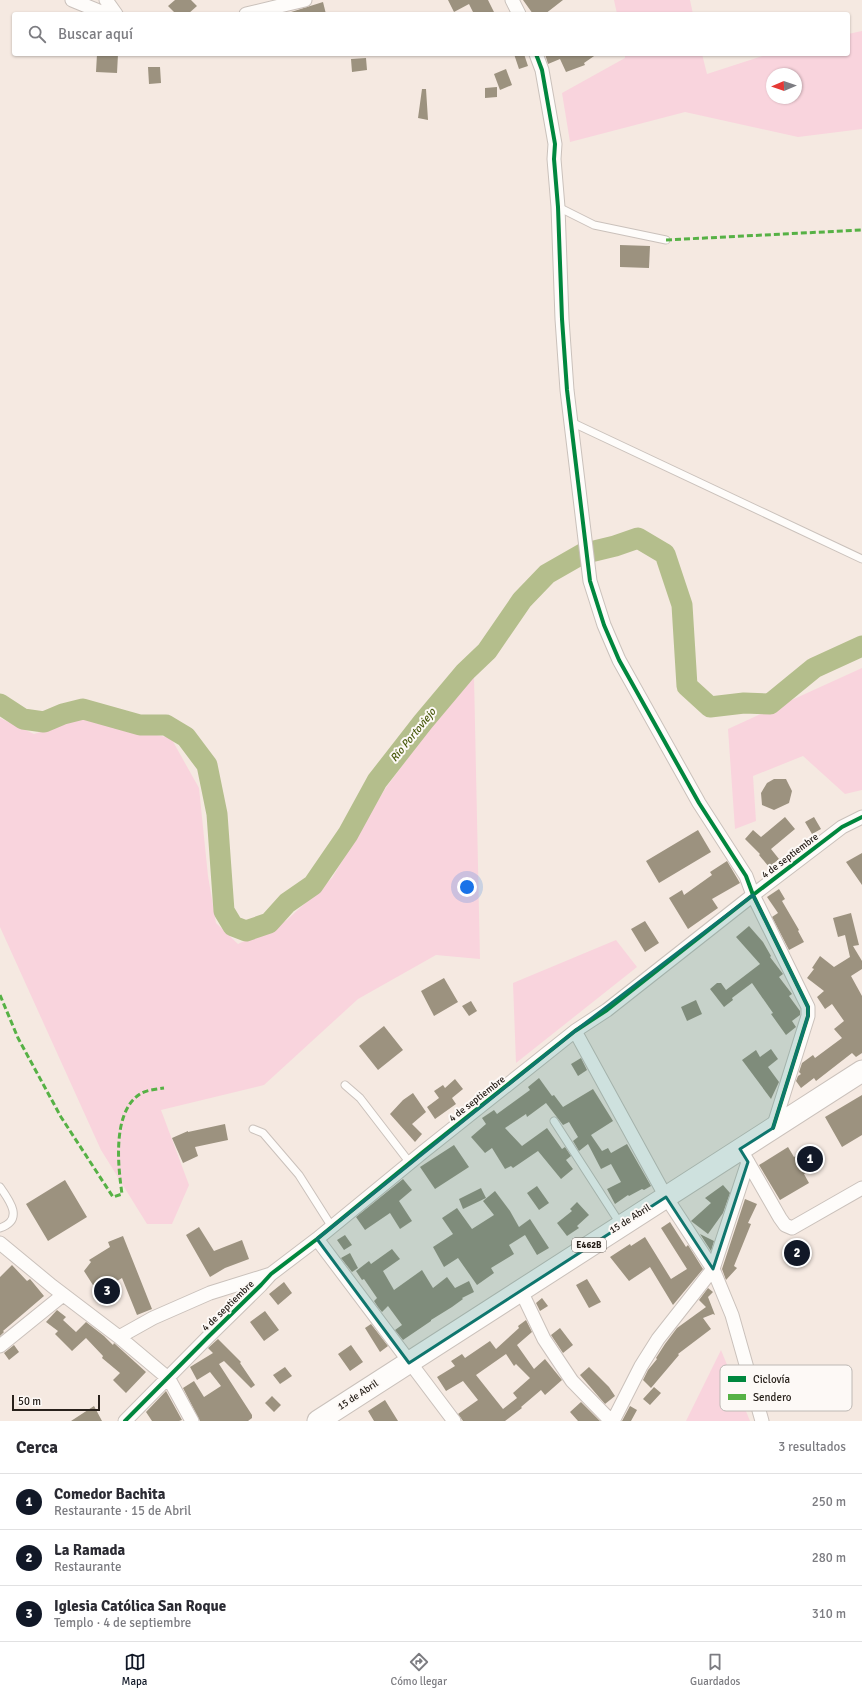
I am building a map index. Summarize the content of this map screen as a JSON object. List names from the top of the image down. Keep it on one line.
{"streets":{"main road":["15 de Abril","E462B"],"street":["4 de septiembre"]},"water":["Río Portoviejo"],"legend":["Ciclovía","Sendero"],"scale_bar":"50 m","north":"left","page":{"search":"Buscar aquí","pins":["1","2","3"],"scale":"50 m","heading":["Cerca","3 resultados"],"list":[{"mark":"1","name":"Comedor Bachita","note":"Restaurante · 15 de Abril","value":"250 m"},{"mark":"2","name":"La Ramada","note":"Restaurante","value":"280 m"},{"mark":"3","name":"Iglesia Católica San Roque","note":"Templo · 4 de septiembre","value":"310 m"}],"nav":["Mapa","Cómo llegar","Guardados"]}}
